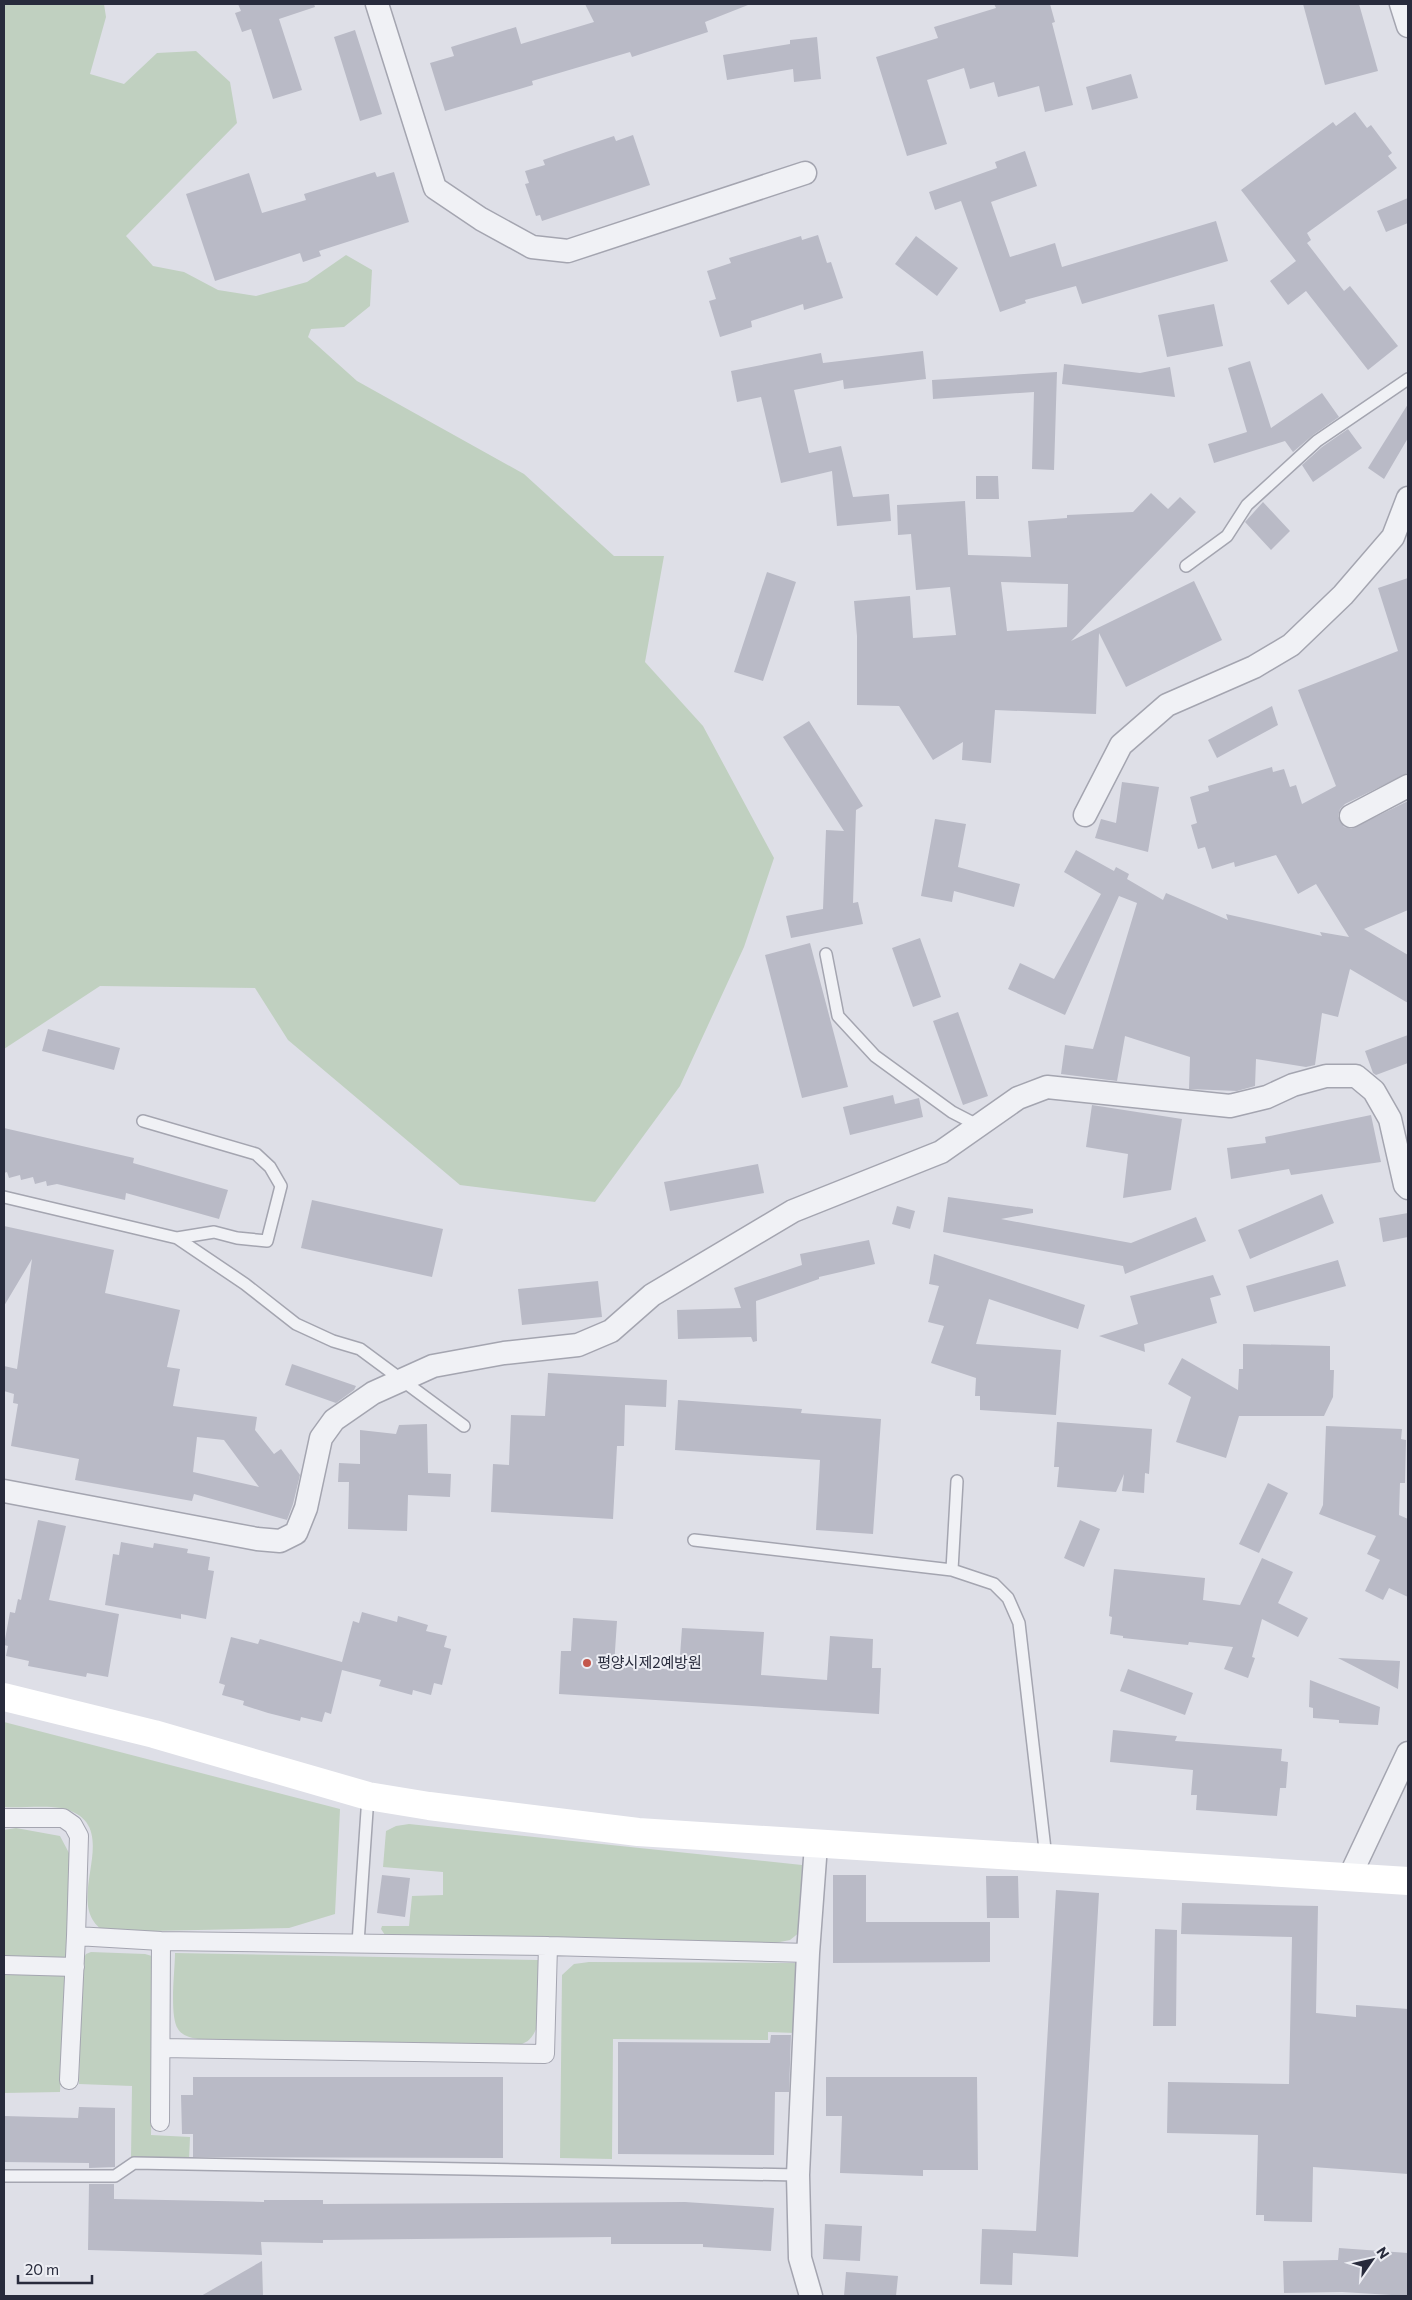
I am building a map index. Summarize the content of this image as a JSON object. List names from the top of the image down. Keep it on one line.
{"places":["평양시제2예방원"],"scale_bar":"20 m","north":"top right"}
